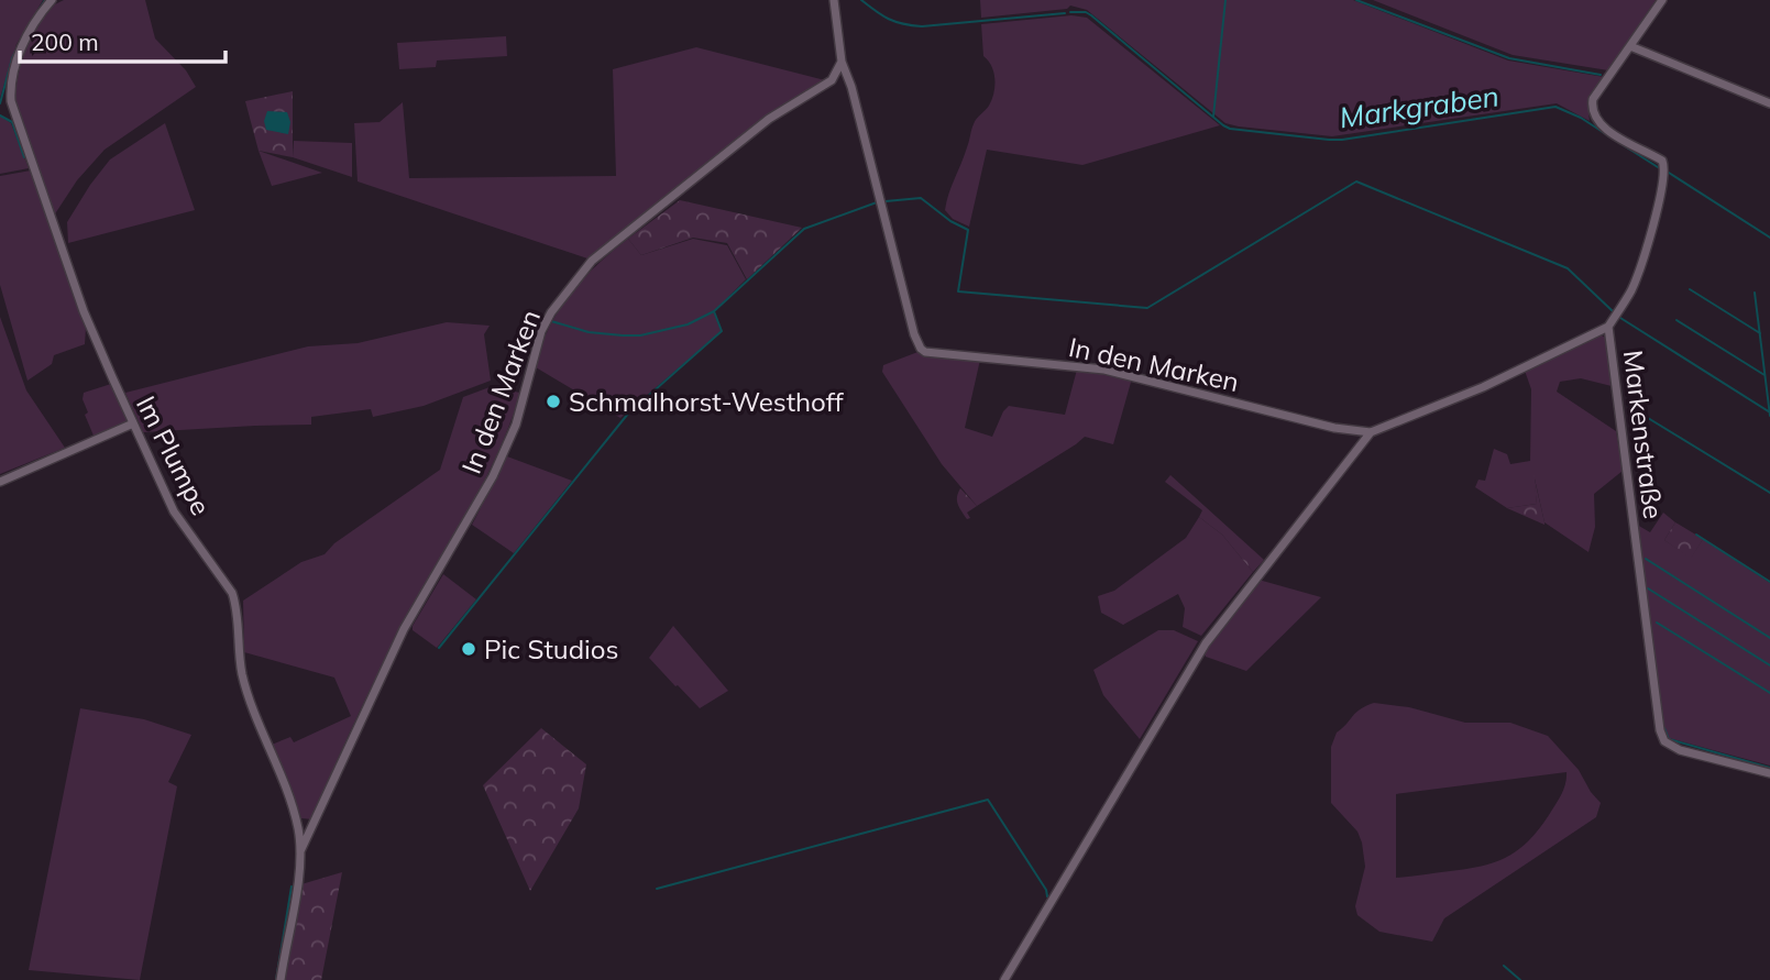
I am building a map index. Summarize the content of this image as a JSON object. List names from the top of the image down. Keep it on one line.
{"streets":{"street":["In den Marken","Markenstraße","Im Plumpe"]},"crossings":[["In den Marken","Markenstraße"],["In den Marken","Im Plumpe"]],"water":["Markgraben"],"places":["Schmalhorst-Westhoff","Pic Studios"],"scale_bar":"200 m"}
